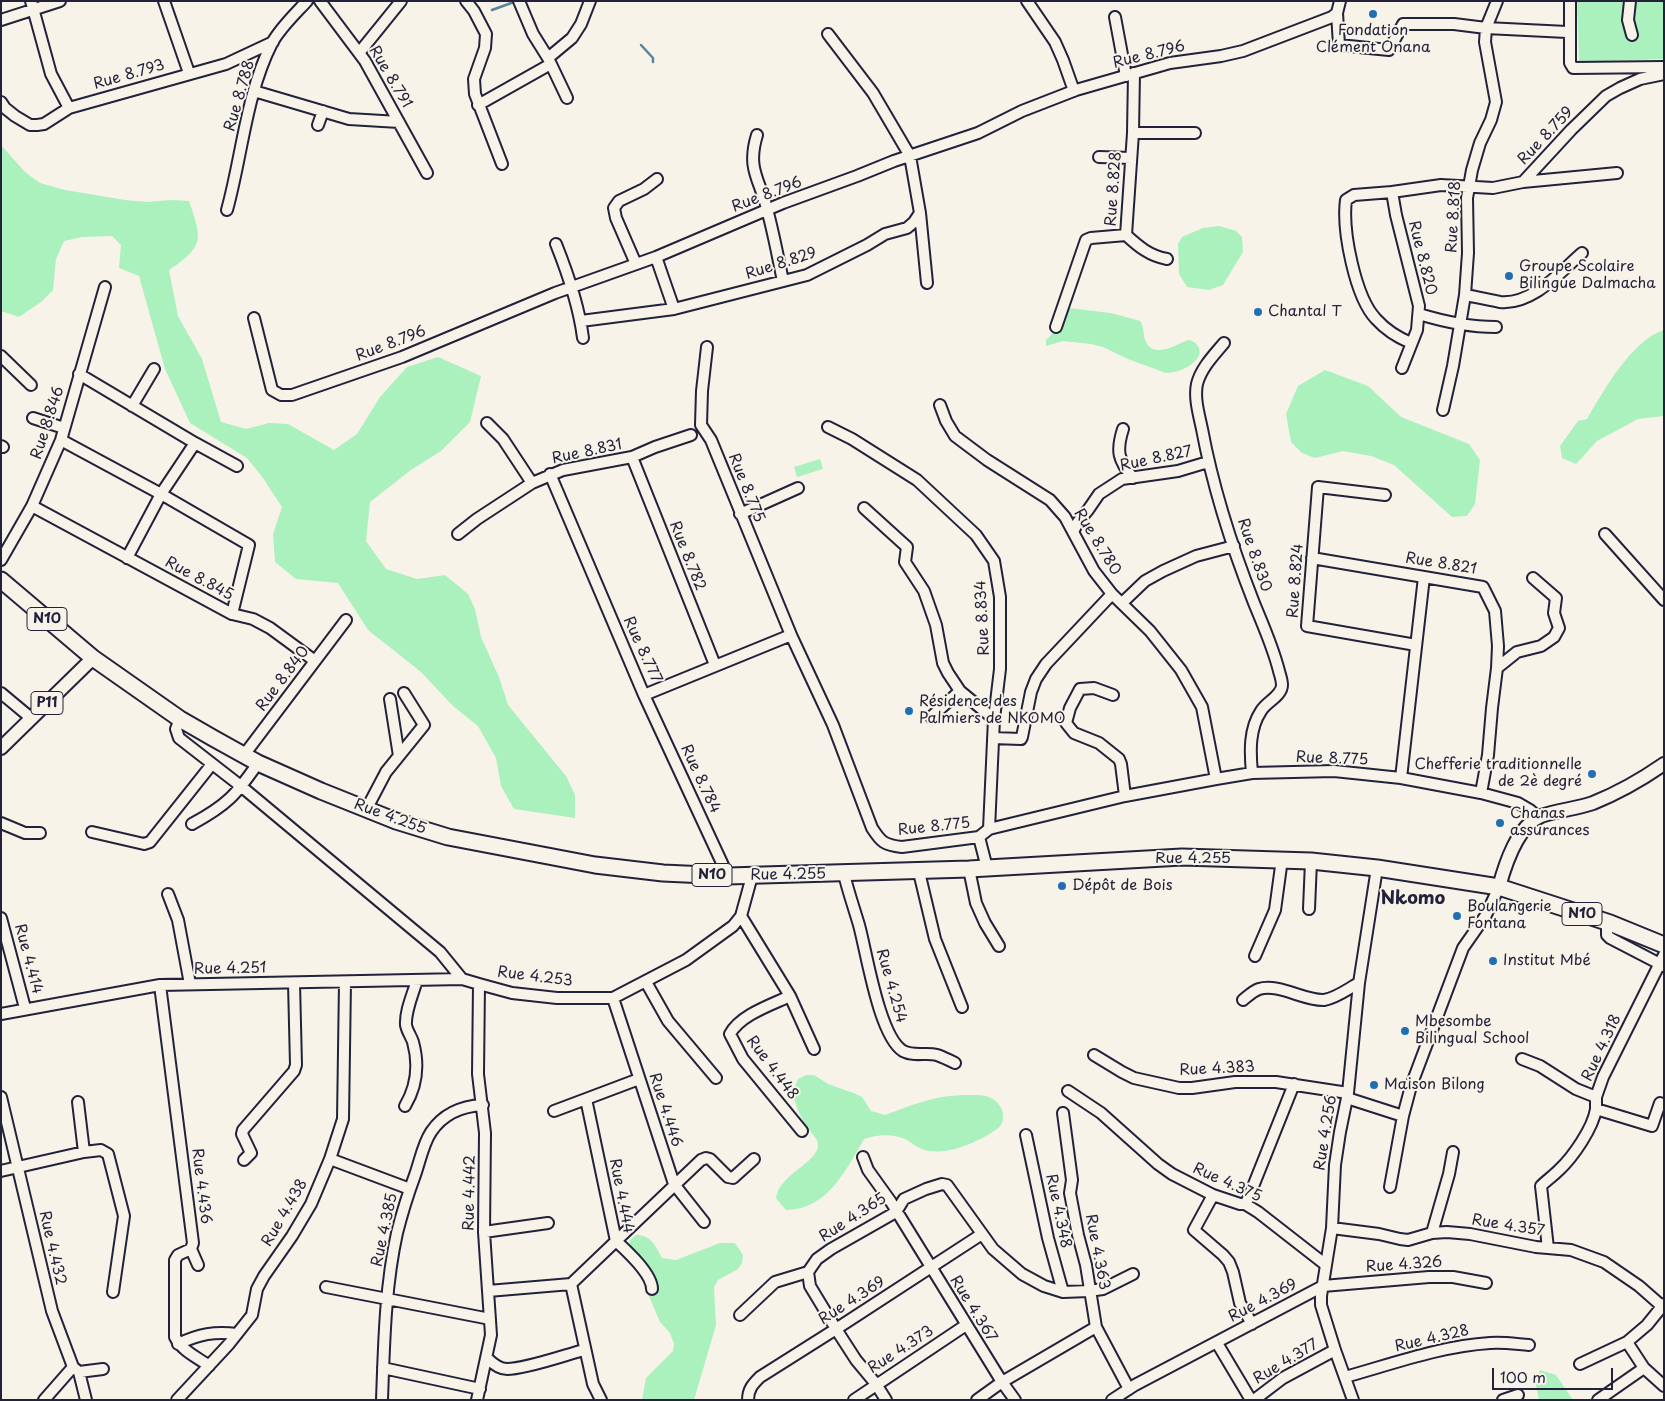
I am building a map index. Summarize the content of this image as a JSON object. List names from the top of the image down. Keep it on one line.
{"streets":{"highway":["N10","Rue 4.255"],"main road":["P11"],"street":["Rue 8.796","Rue 8.793","Rue 8.791","Rue 8.788","Rue 8.759","Rue 8.828","Rue 8.818","Rue 8.820","Rue 8.829","Rue 8.846","Rue 8.831","Rue 8.827","Rue 8.775","Rue 8.780","Rue 8.830","Rue 8.782","Rue 8.821","Rue 8.845","Rue 8.824","Rue 8.834","Rue 8.777","Rue 8.840","Rue 8.784","Rue 4.414","Rue 4.251","Rue 4.253","Rue 4.254","Rue 4.318","Rue 4.448","Rue 4.383","Rue 4.446","Rue 4.256","Rue 4.375","Rue 4.436","Rue 4.442","Rue 4.444","Rue 4.348","Rue 4.438","Rue 4.365","Rue 4.357","Rue 4.385","Rue 4.432","Rue 4.363","Rue 4.326","Rue 4.369","Rue 4.367","Rue 4.328","Rue 4.373","Rue 4.377"]},"crossings":[["Rue 8.796","Rue 8.828"],["Rue 8.793","Rue 8.788"],["Rue 8.759","Rue 8.818"],["Rue 8.759","Rue 8.820"],["Rue 8.846","Rue 8.845"],["Rue 8.831","Rue 8.782"],["Rue 8.831","Rue 8.777"],["Rue 8.827","Rue 8.780"],["Rue 8.827","Rue 8.830"],["Rue 8.775","Rue 8.780"],["Rue 8.775","Rue 8.830"],["Rue 8.775","Rue 8.834"],["Rue 8.775","Rue 8.777"],["Rue 8.782","Rue 8.777"],["Rue 8.821","Rue 8.824"],["N10","P11"],["N10","Rue 4.255"],["Rue 8.777","Rue 8.784"],["Rue 8.840","Rue 4.255"],["P11","Rue 4.255"],["Rue 8.784","Rue 4.255"],["Rue 4.255","Rue 4.253"],["Rue 4.255","Rue 4.254"],["Rue 4.255","Rue 4.256"],["Rue 4.414","Rue 4.251"],["Rue 4.251","Rue 4.253"],["Rue 4.251","Rue 4.436"],["Rue 4.251","Rue 4.438"],["Rue 4.253","Rue 4.446"],["Rue 4.253","Rue 4.442"],["Rue 4.318","Rue 4.357"],["Rue 4.383","Rue 4.256"],["Rue 4.256","Rue 4.375"],["Rue 4.256","Rue 4.357"],["Rue 4.256","Rue 4.326"],["Rue 4.256","Rue 4.369"],["Rue 4.256","Rue 4.328"],["Rue 4.256","Rue 4.377"],["Rue 4.442","Rue 4.385"],["Rue 4.348","Rue 4.365"],["Rue 4.365","Rue 4.363"],["Rue 4.365","Rue 4.369"],["Rue 4.365","Rue 4.367"],["Rue 4.363","Rue 4.369"],["Rue 4.326","Rue 4.369"],["Rue 4.369","Rue 4.367"],["Rue 4.367","Rue 4.373"]],"districts":["Nkomo"],"places":["Fondation Clément Onana","Groupe Scolaire Bilingue Dalmacha","Chantal T","Résidence des Palmiers de NKOMO","Chefferie traditionnelle de 2è degré","Chanas assurances","Dépôt de Bois","Boulangerie Fontana","Institut Mbé","Mbesombe Bilingual School","Maison Bilong"],"scale_bar":"100 m"}
